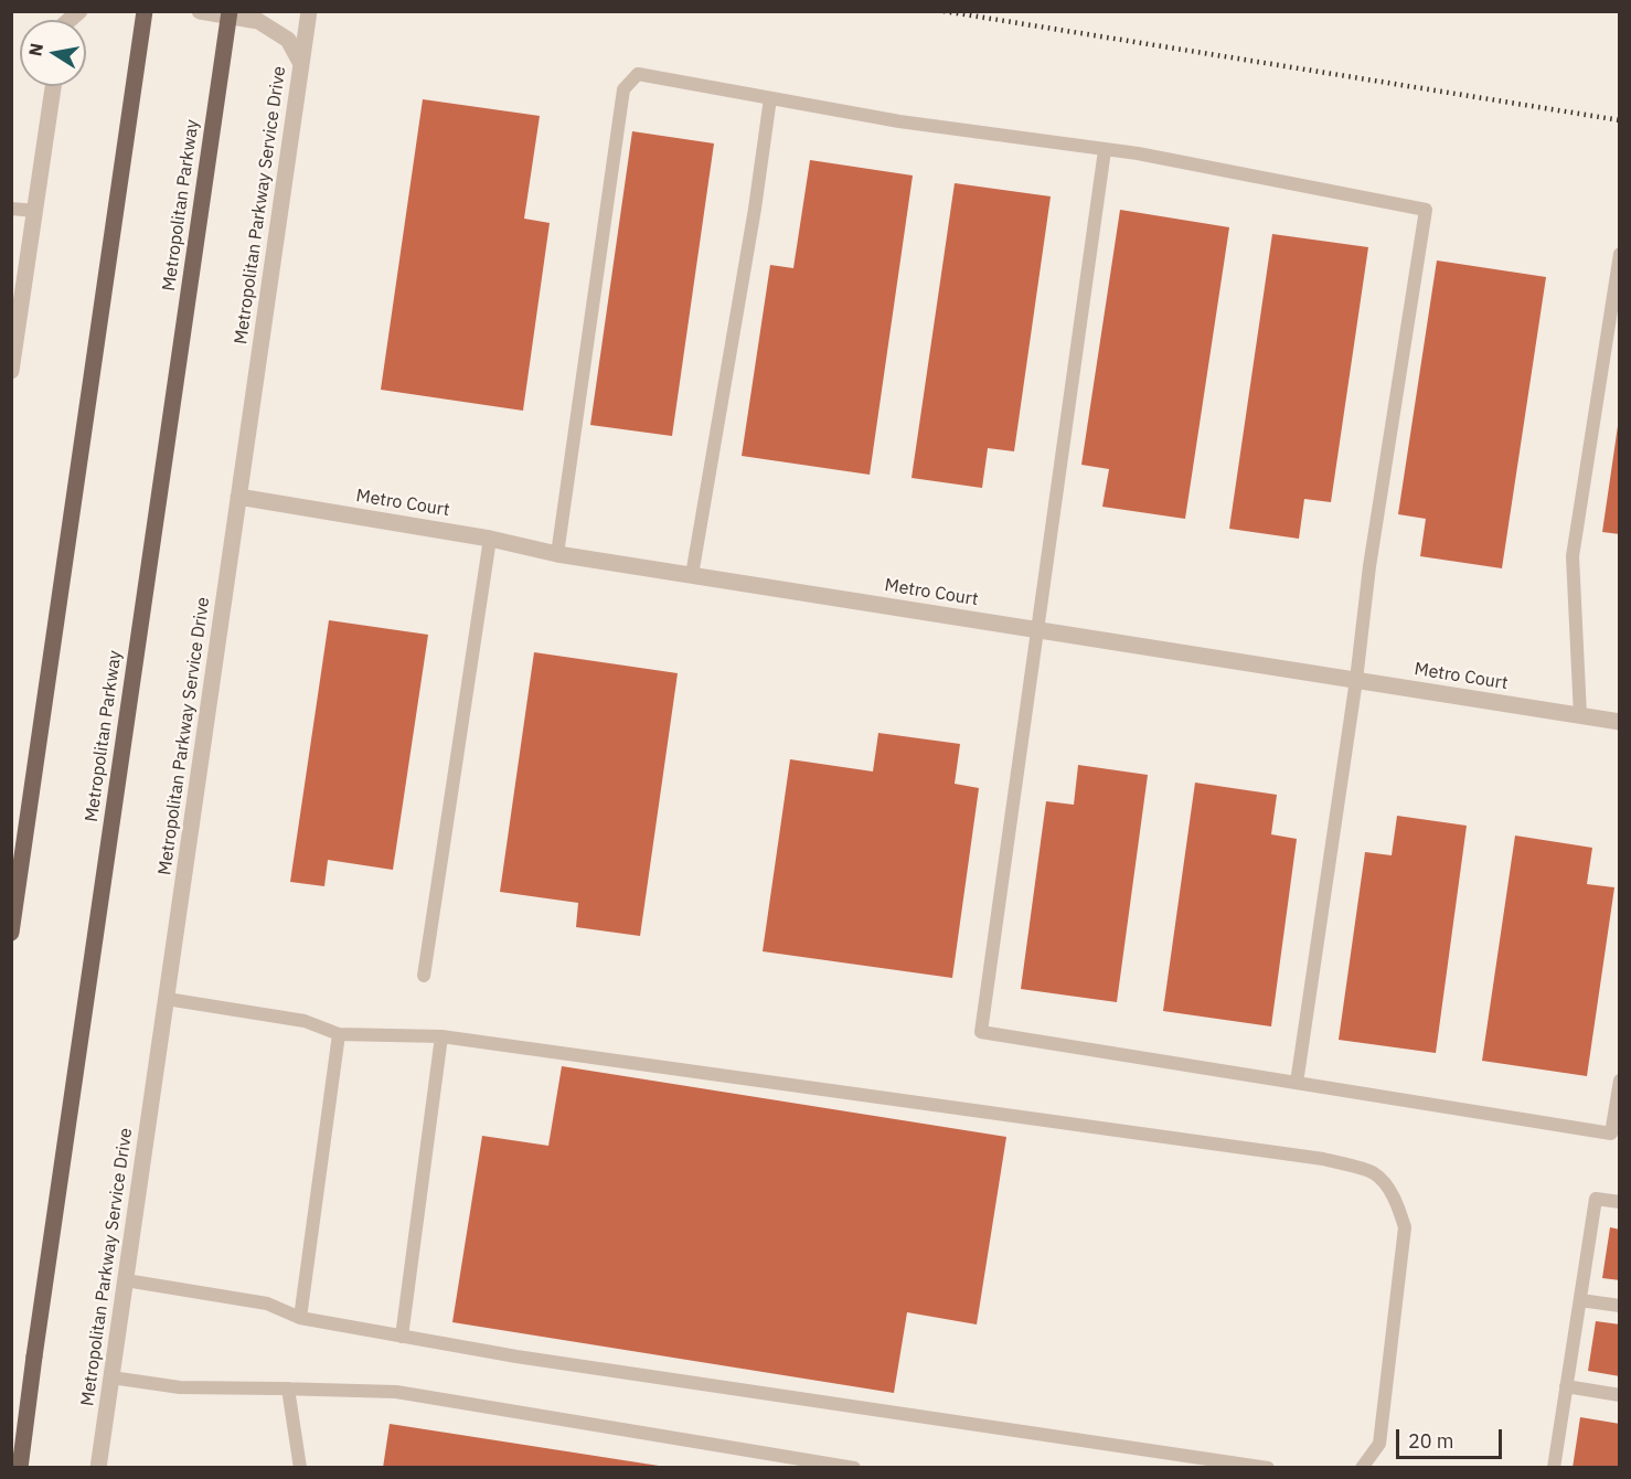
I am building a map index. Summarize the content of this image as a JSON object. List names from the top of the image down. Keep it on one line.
{"streets":{"main road":["Metropolitan Parkway"],"street":["Metropolitan Parkway Service Drive","Metro Court"]},"crossings":[["Metropolitan Parkway Service Drive","Metro Court"]],"scale_bar":"20 m","north":"left"}
